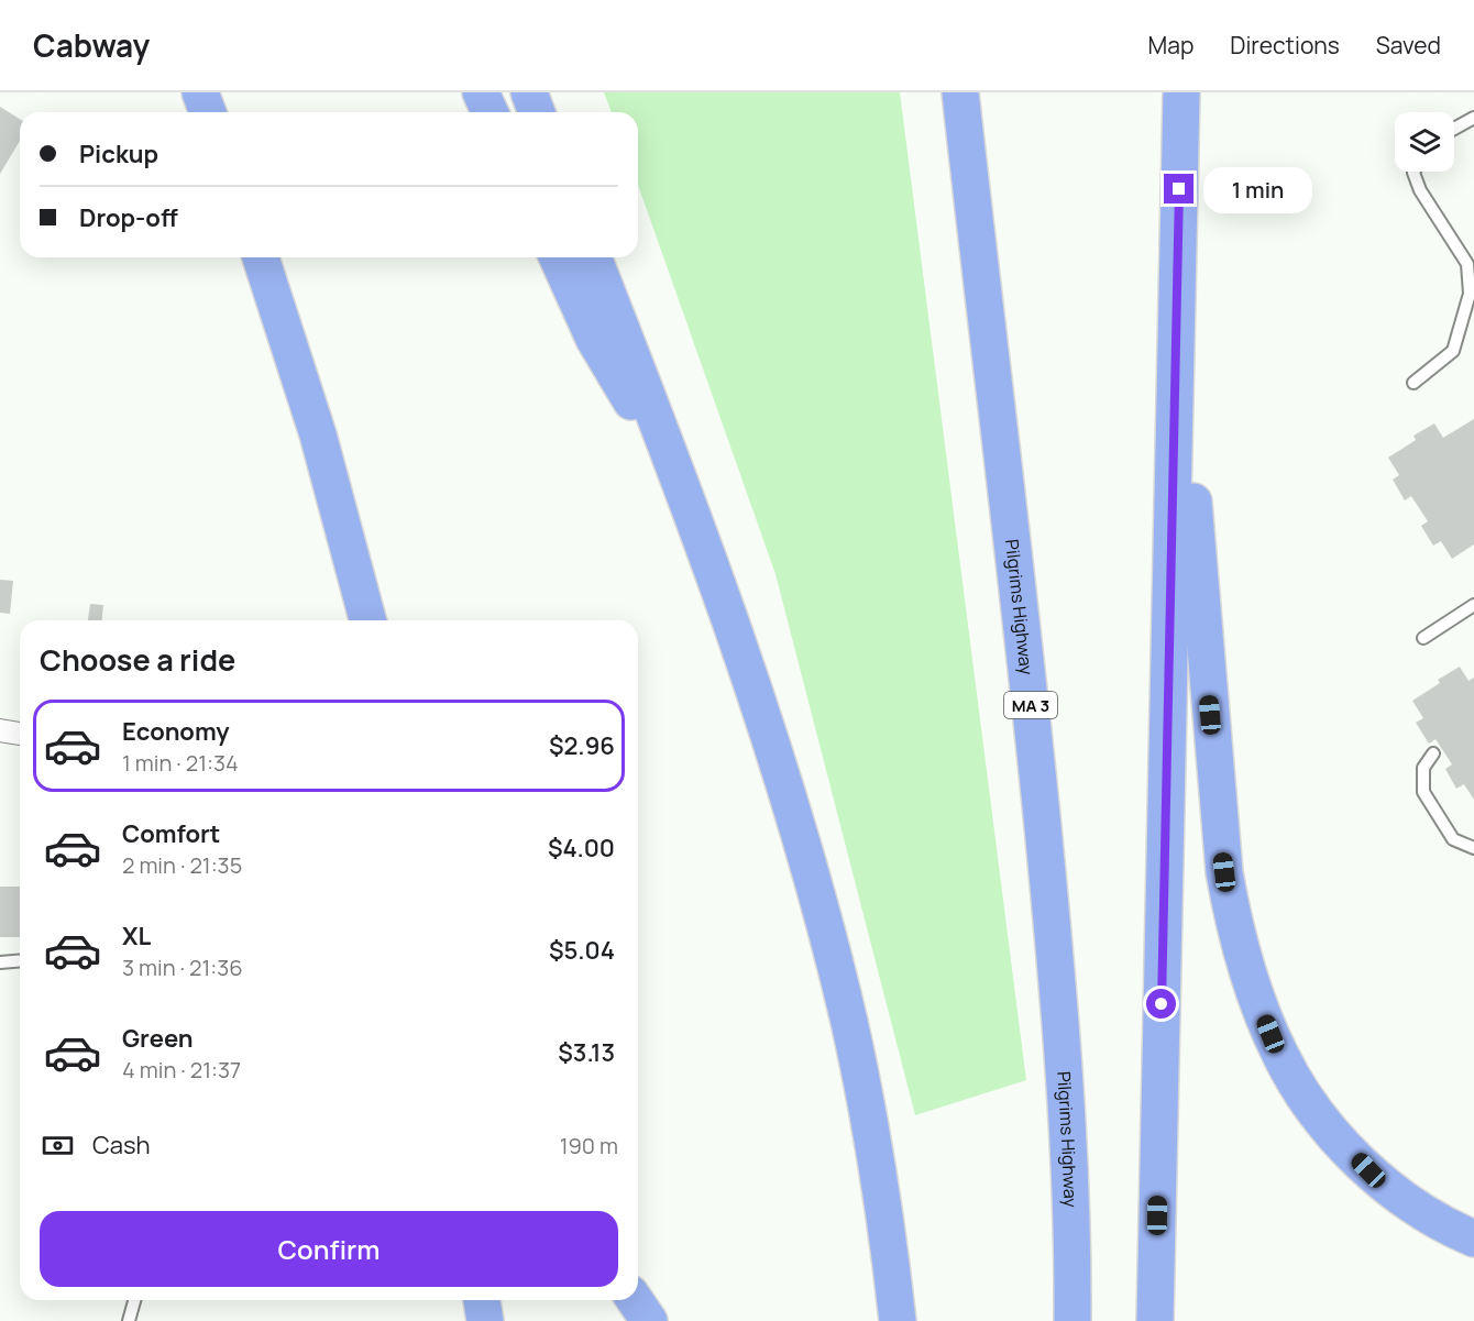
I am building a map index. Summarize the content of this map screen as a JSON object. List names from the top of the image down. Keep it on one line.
{"streets":{"highway":["Pilgrims Highway","MA 3"]},"page":{"header":"Cabway","nav":["Map","Directions","Saved"],"banner":["Pickup","Drop-off"],"bubble":"1 min","heading":"Choose a ride","list":[{"name":"Economy","note":"1 min · 21:34","value":"$2.96"},{"name":"Comfort","note":"2 min · 21:35","value":"$4.00"},{"name":"XL","note":"3 min · 21:36","value":"$5.04"},{"name":"Green","note":"4 min · 21:37","value":"$3.13"}],"pay":["Cash","190 m"],"buttons":"Confirm"}}
